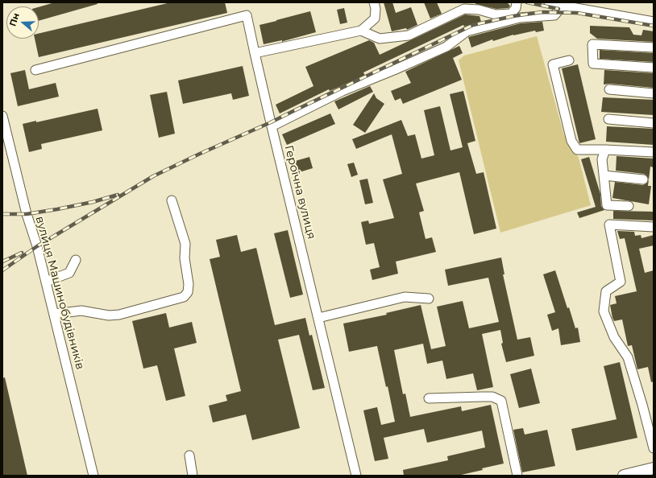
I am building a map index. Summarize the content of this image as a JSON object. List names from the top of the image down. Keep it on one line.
{"streets":{"street":["Героїчна вулиця","вулиця Машинобудівників"]},"north":"left"}
